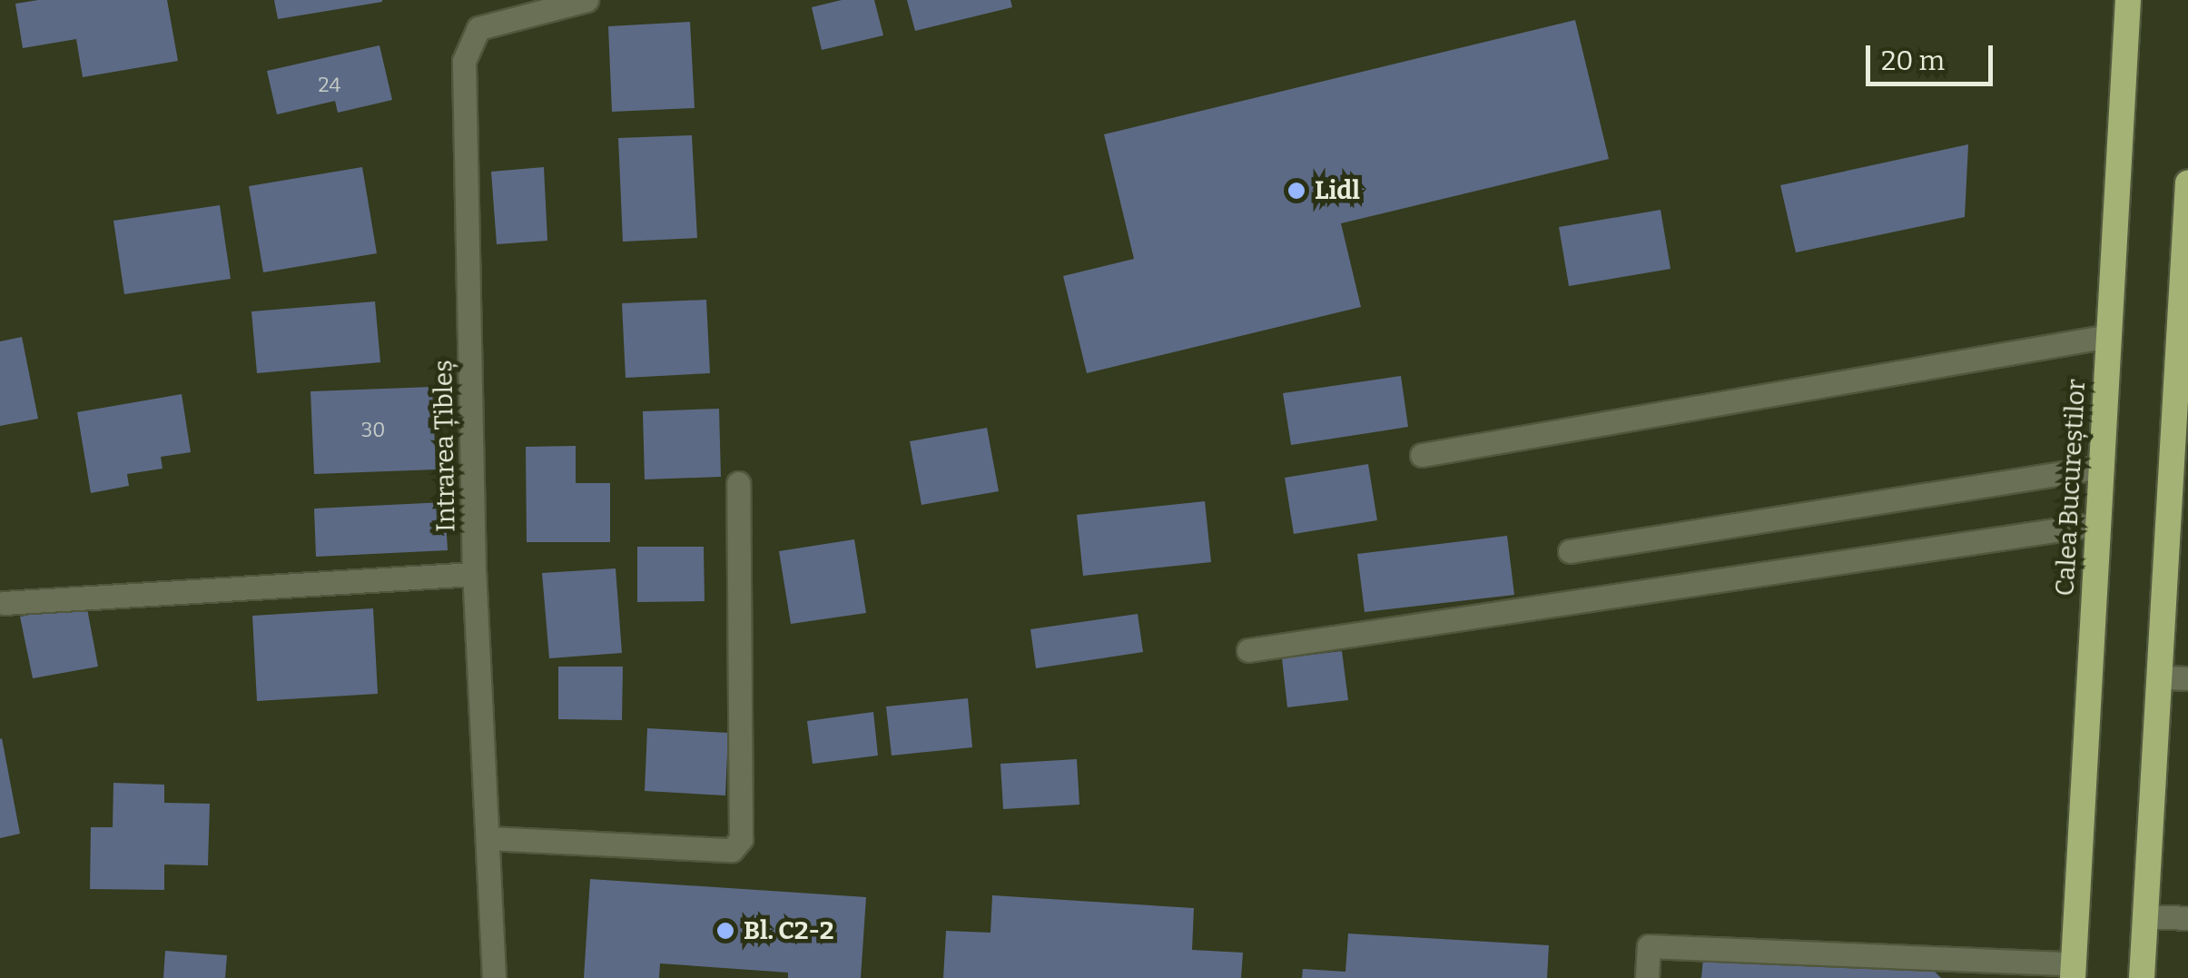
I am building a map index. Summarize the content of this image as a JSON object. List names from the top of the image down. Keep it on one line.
{"streets":{"highway":["Calea Bucureștilor"],"street":["Intrarea Țibleș"]},"places":["Lidl","Bl. C2-2"],"house_numbers":["24","30"],"scale_bar":"20 m"}
